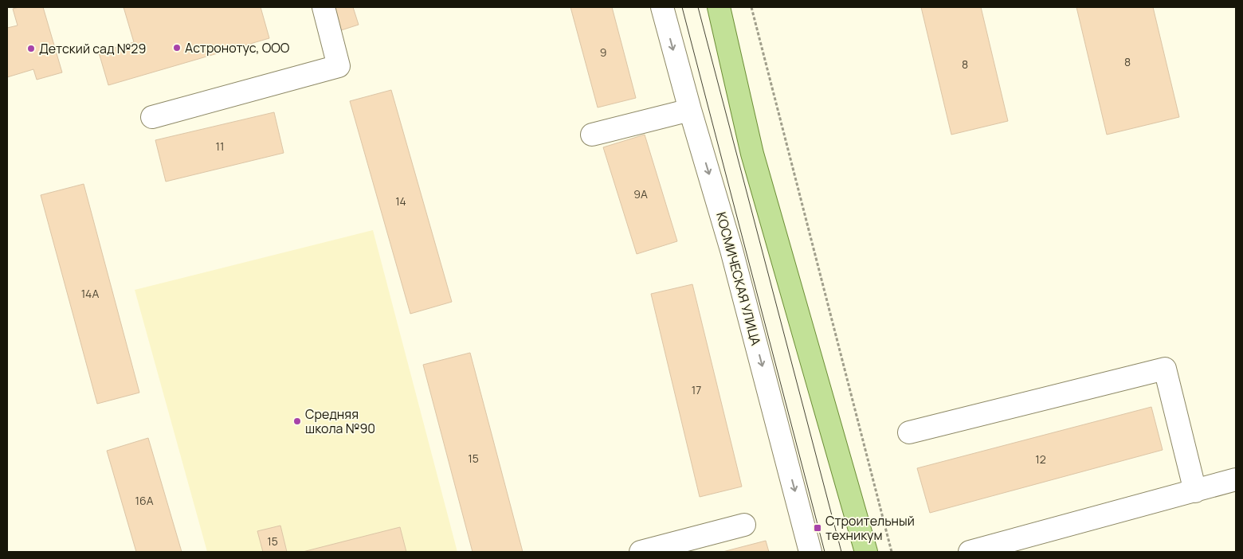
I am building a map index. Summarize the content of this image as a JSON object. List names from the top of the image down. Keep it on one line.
{"streets":{"street":["КОСМИЧЕСКАЯ УЛИЦА"]},"one_way":["КОСМИЧЕСКАЯ УЛИЦА"],"places":{"other":["Астронотус, ООО","Детский сад №29","Средняя школа №90"],"transit":["Строительный техникум"]},"house_numbers":["9","8","8","11","9А","14","14А","17","15","12","16А","15"]}
